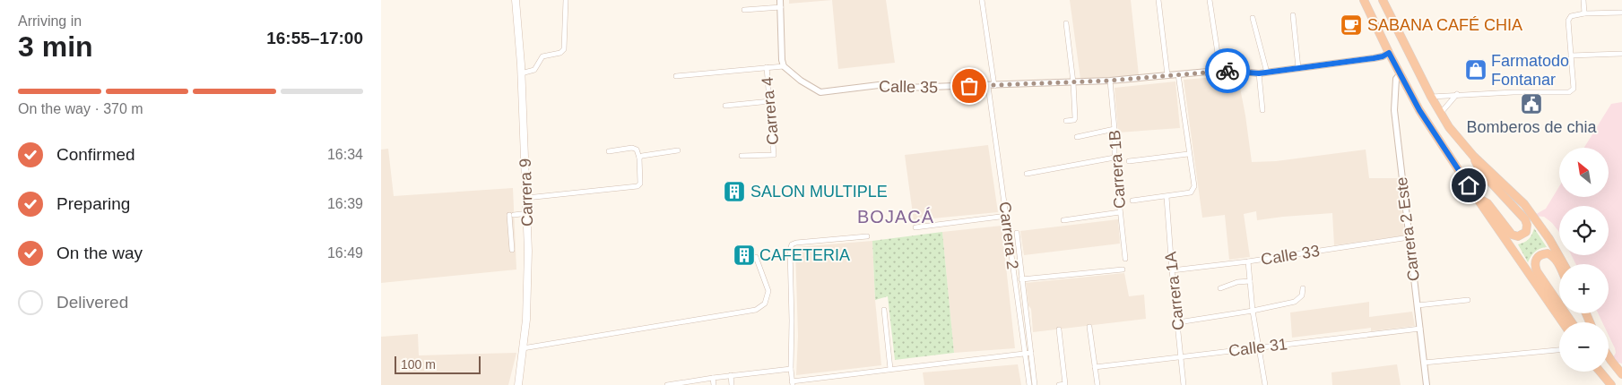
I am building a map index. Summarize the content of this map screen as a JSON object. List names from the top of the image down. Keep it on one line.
{"streets":{"main road":["Carrera 9"],"street":["Calle 35","Carrera 4","Carrera 1B","Carrera 2 Este","Carrera 2","Calle 33","Carrera 1A","Calle 31"]},"crossings":[["Calle 35","Carrera 4"],["Calle 35","Carrera 1B"],["Calle 35","Carrera 2"],["Carrera 2 Este","Calle 33"],["Carrera 2 Este","Calle 31"],["Calle 33","Carrera 1A"],["Carrera 1A","Calle 31"]],"districts":["BOJACÁ"],"places":{"cafe":["SABANA CAFÉ CHIA"],"shop":["Farmatodo Fontanar"],"public building":["Bomberos de chia"],"building":["SALON MULTIPLE","CAFETERIA"]},"scale_bar":"100 m","north":"top left","page":{"heading":["3 min","Arriving in","16:55–17:00"],"bar":"On the way · 370 m","list":[["Confirmed","16:34"],["Preparing","16:39"],["On the way","16:49"],"Delivered"],"map_buttons":["+","−"],"scale":"100 m"}}
